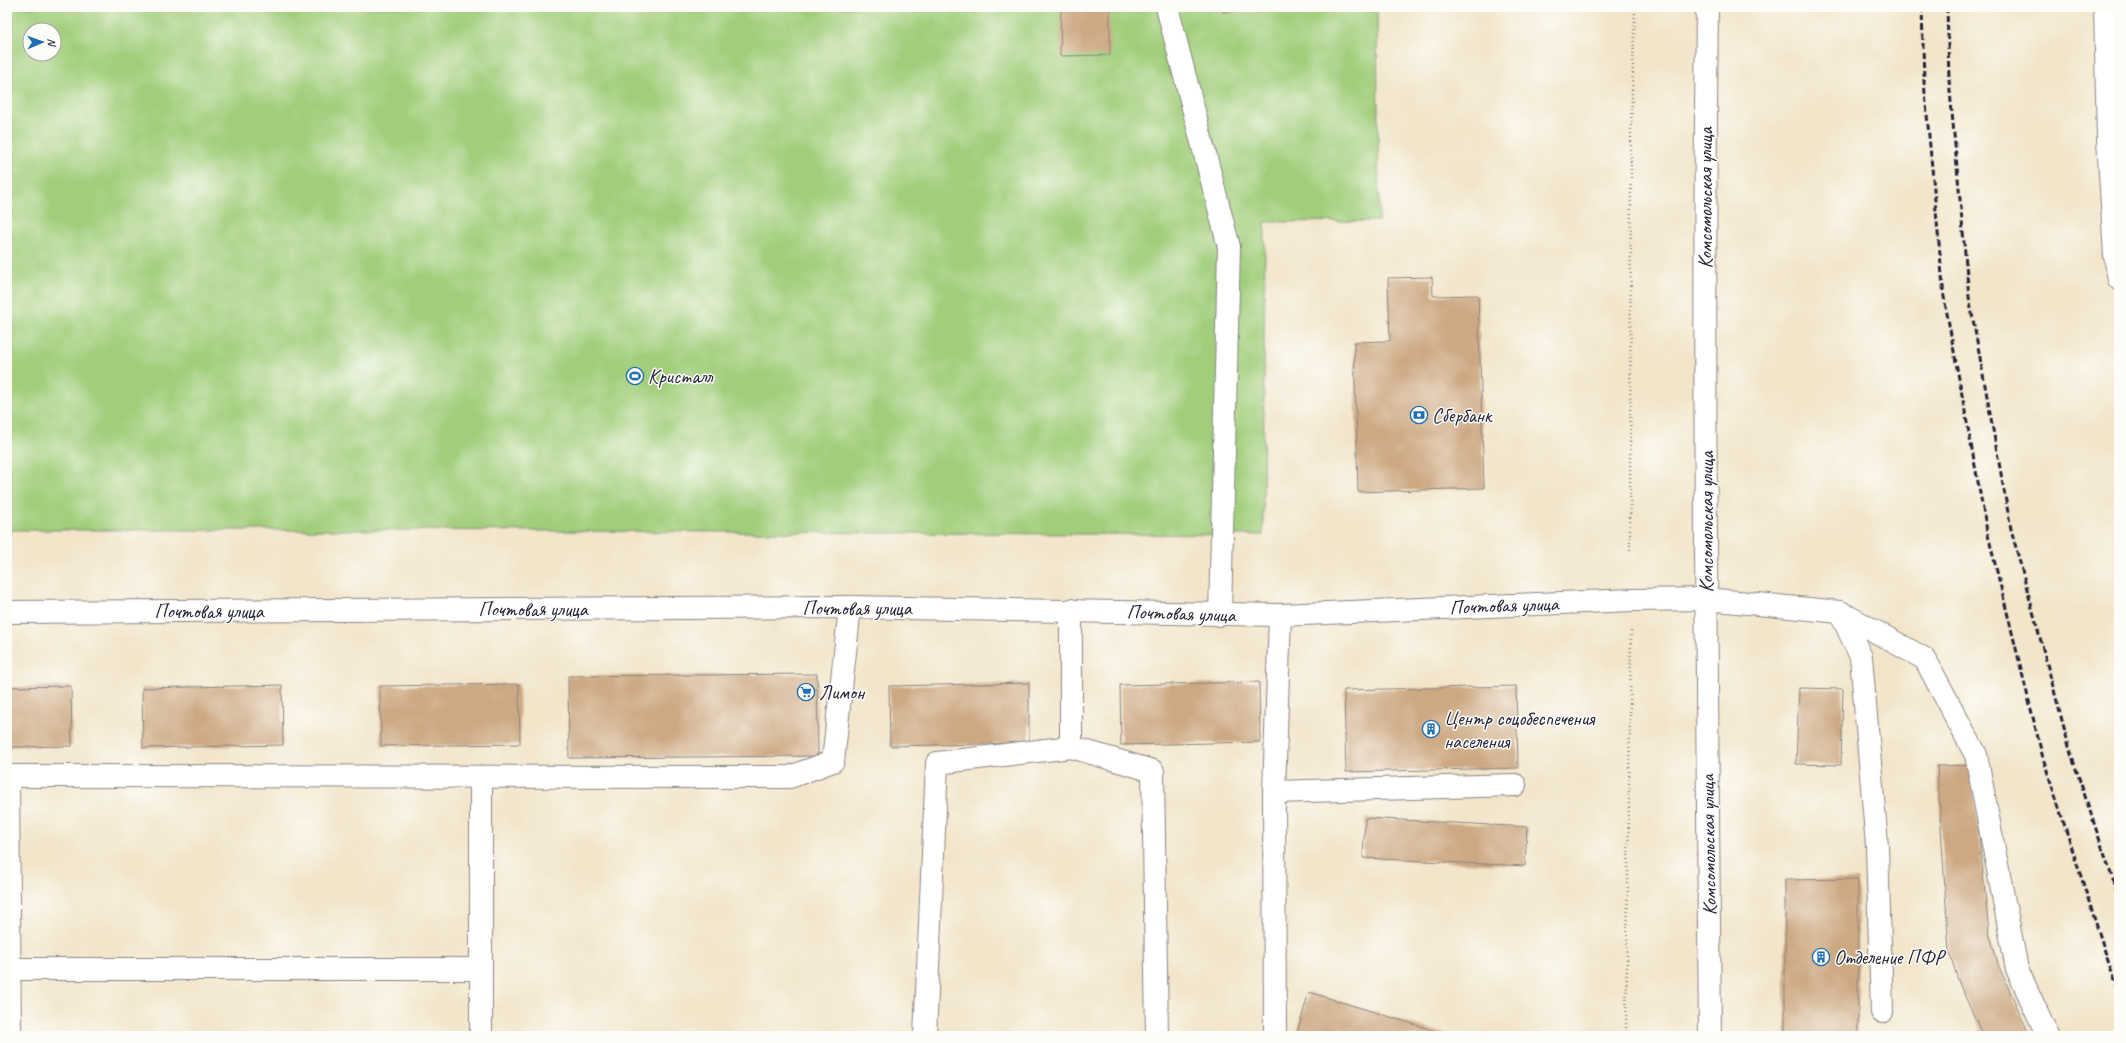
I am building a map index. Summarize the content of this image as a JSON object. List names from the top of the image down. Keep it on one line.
{"streets":{"street":["Комсомольская улица","Почтовая улица"]},"crossings":[["Комсомольская улица","Почтовая улица"]],"places":{"sports":["Кристалл"],"bank":["Сбербанк"],"supermarket":["Лимон"],"building":["Центр соцобеспечения населения","Отделение ПФР"]},"north":"right"}
